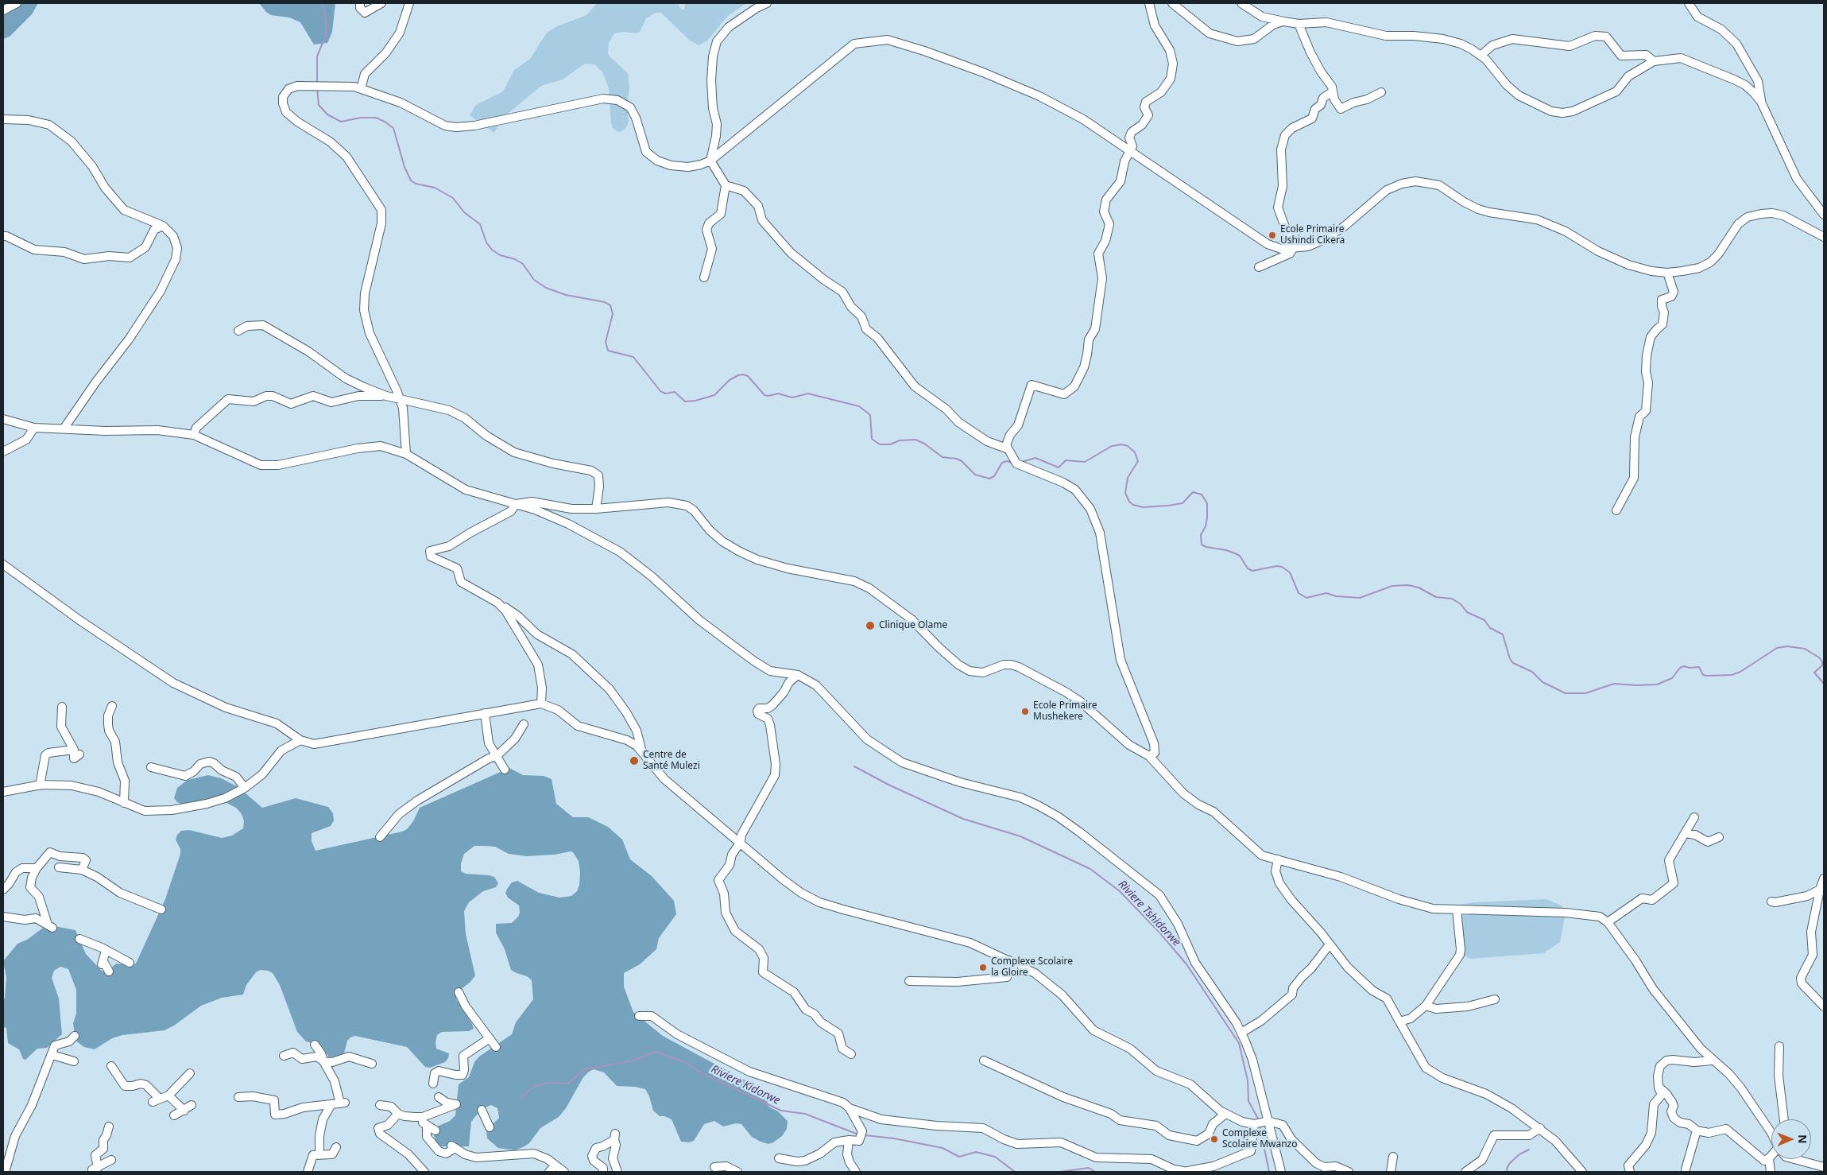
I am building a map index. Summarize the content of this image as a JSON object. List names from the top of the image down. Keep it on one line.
{"water":["Riviere Tshidorwe","Riviere Kidorwe"],"places":["Ecole Primaire Ushindi Cikera","Clinique Olame","Ecole Primaire Mushekere","Centre de Santé Mulezi","Complexe Scolaire la Gloire","Complexe Scolaire Mwanzo"],"north":"right"}
